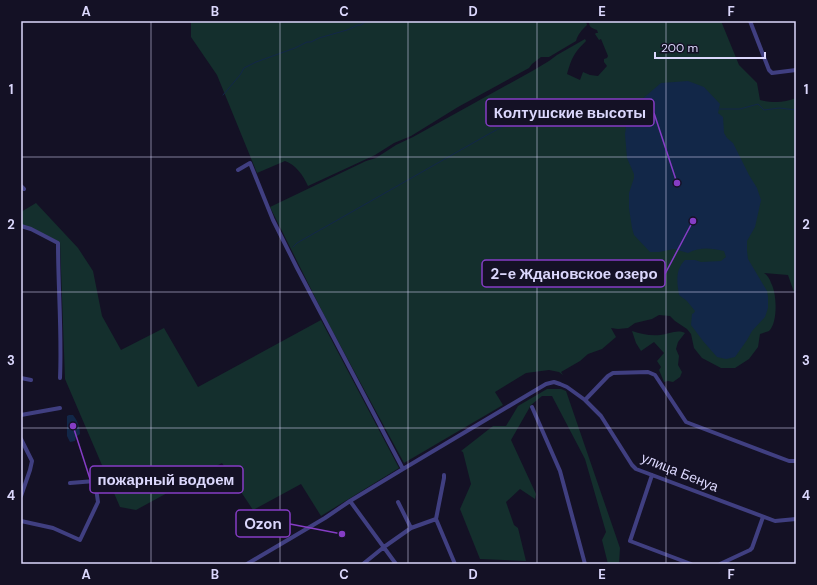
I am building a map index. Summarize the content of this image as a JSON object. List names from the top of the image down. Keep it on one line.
{"streets":{"street":["улица Бенуа"]},"places":["Колтушские высоты","2-е Ждановское озеро","пожарный водоем","Ozon"],"scale_bar":"200 m","grid":{"columns":["A","B","C","D","E","F"],"rows":["1","2","3","4"]}}
